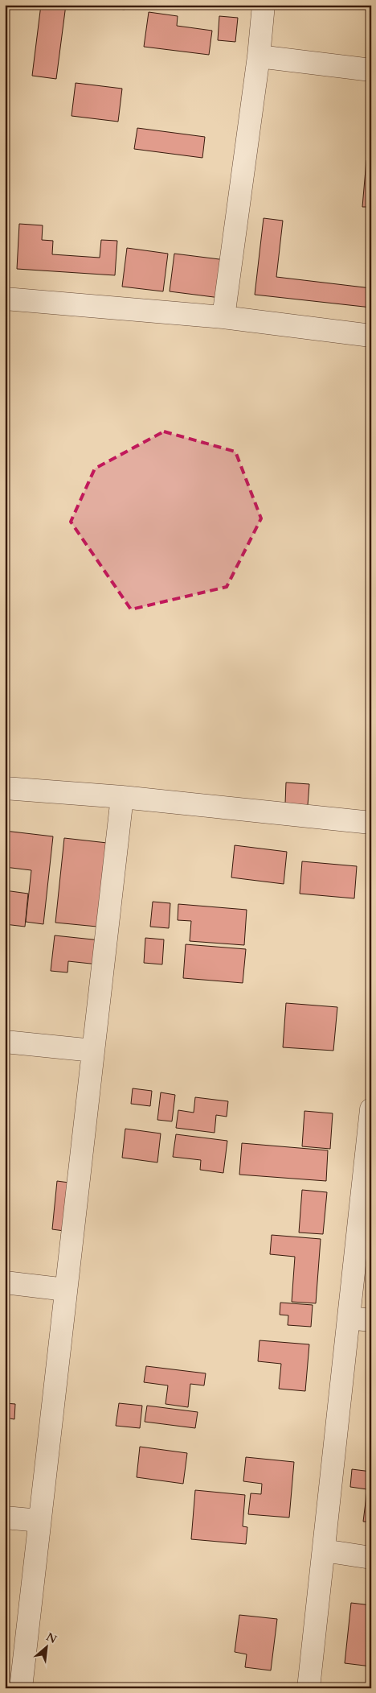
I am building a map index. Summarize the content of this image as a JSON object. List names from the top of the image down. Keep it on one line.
{"north":"top right"}
